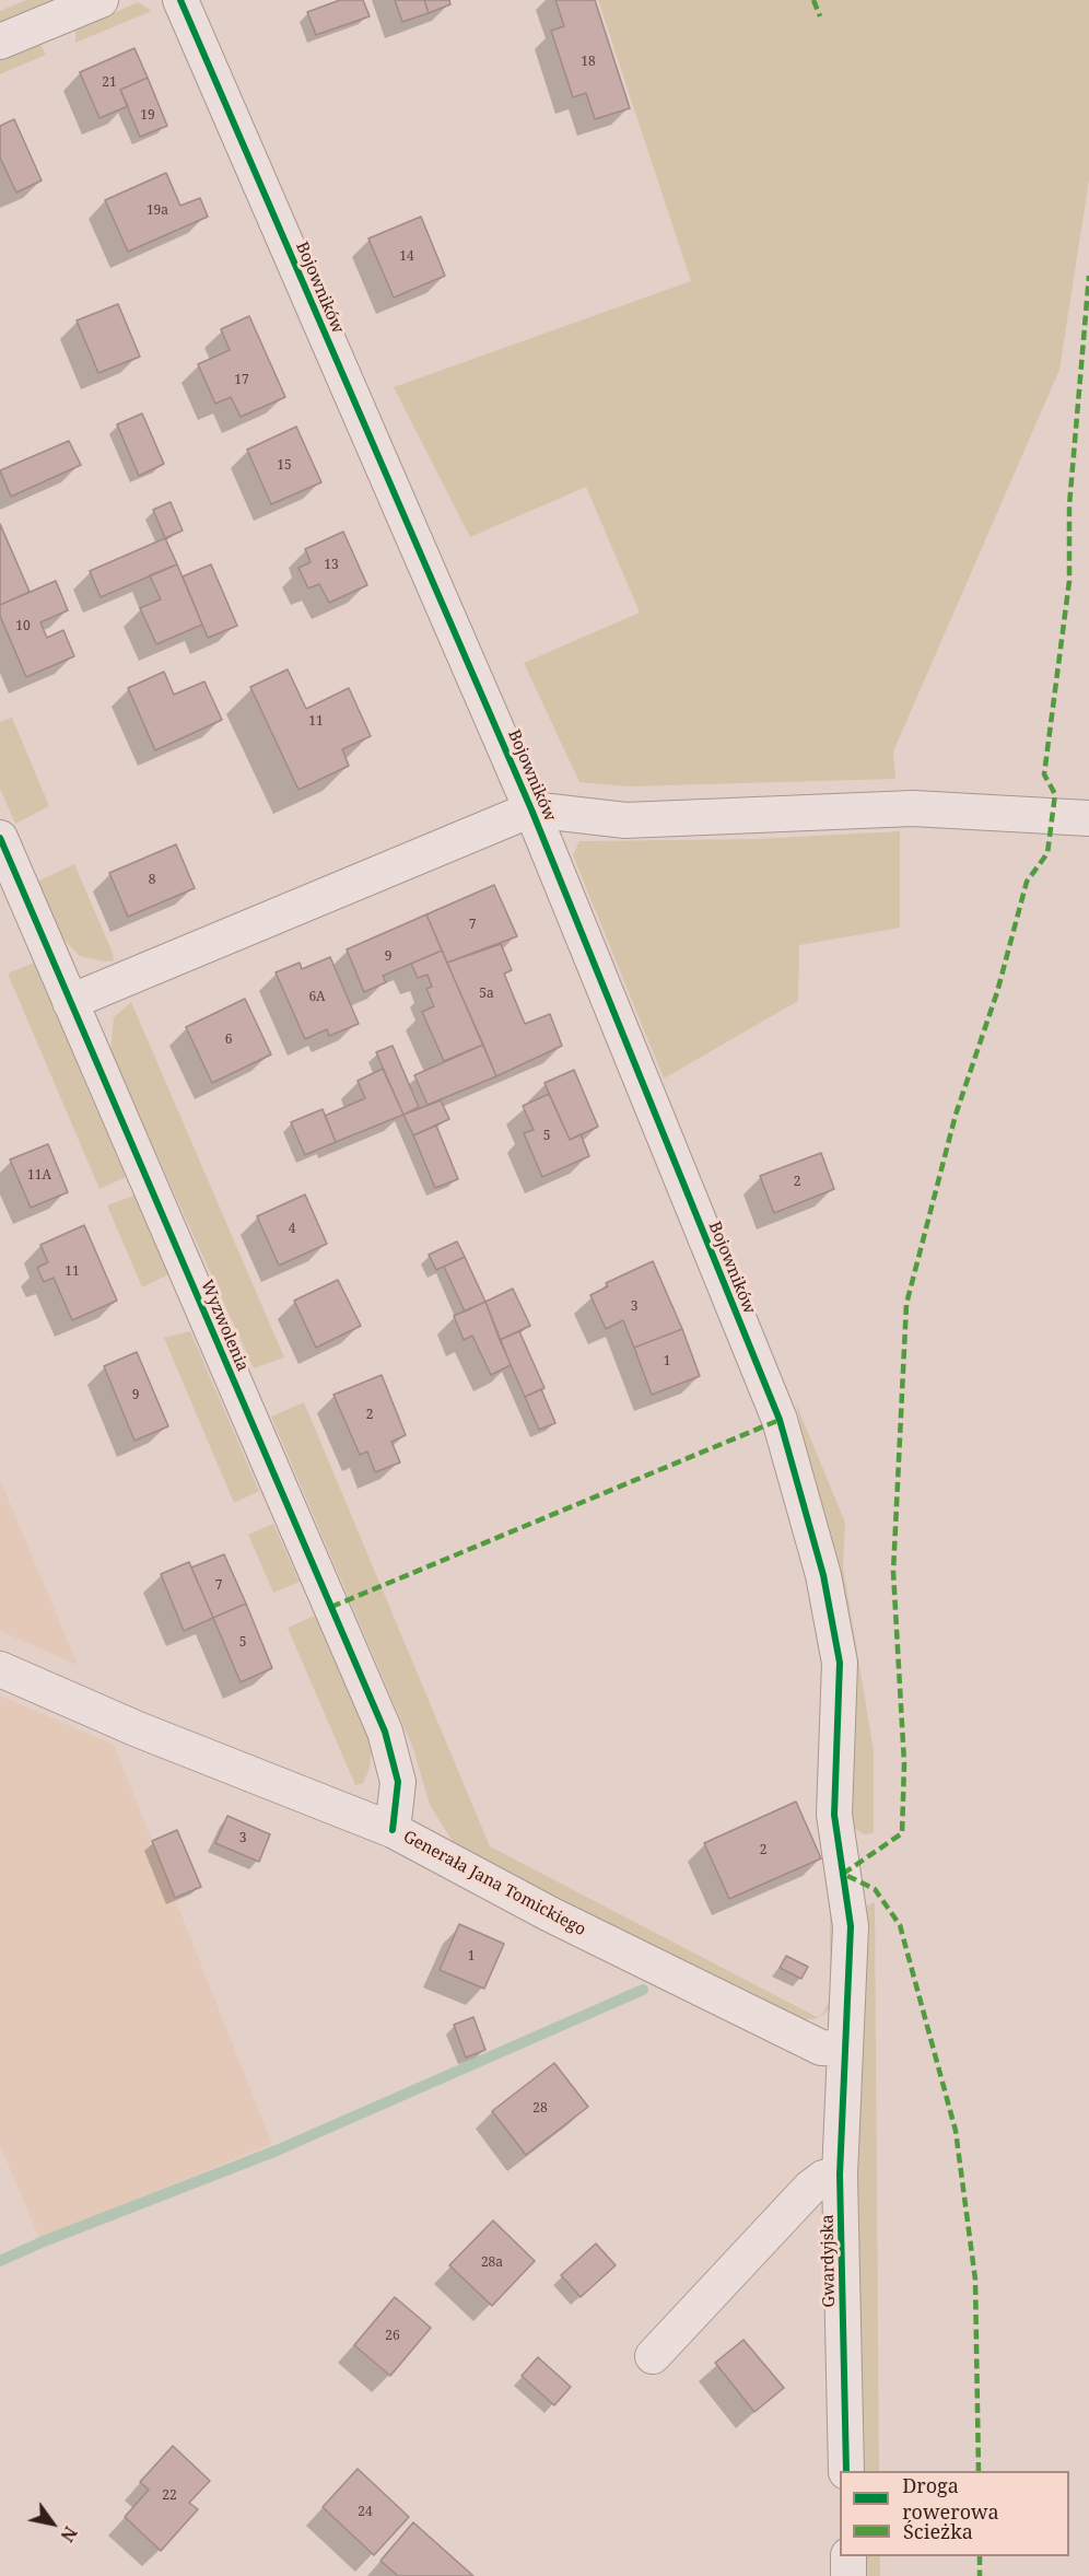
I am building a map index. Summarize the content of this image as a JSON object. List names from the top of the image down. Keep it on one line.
{"streets":{"street":["Bojowników","Wyzwolenia","Generała Jana Tomickiego","Gwardyjska"]},"crossings":[["Bojowników","Generała Jana Tomickiego"],["Bojowników","Gwardyjska"],["Wyzwolenia","Generała Jana Tomickiego"],["Generała Jana Tomickiego","Gwardyjska"]],"house_numbers":["18","21","19","19a","14","17","15","13","10","11","8","7","9","5a","6A","6","5","11A","2","4","11","3","1","9","2","7","5","3","2","1","28","28a","26","22","24"],"legend":["Droga rowerowa","Ścieżka"],"north":"bottom right"}
